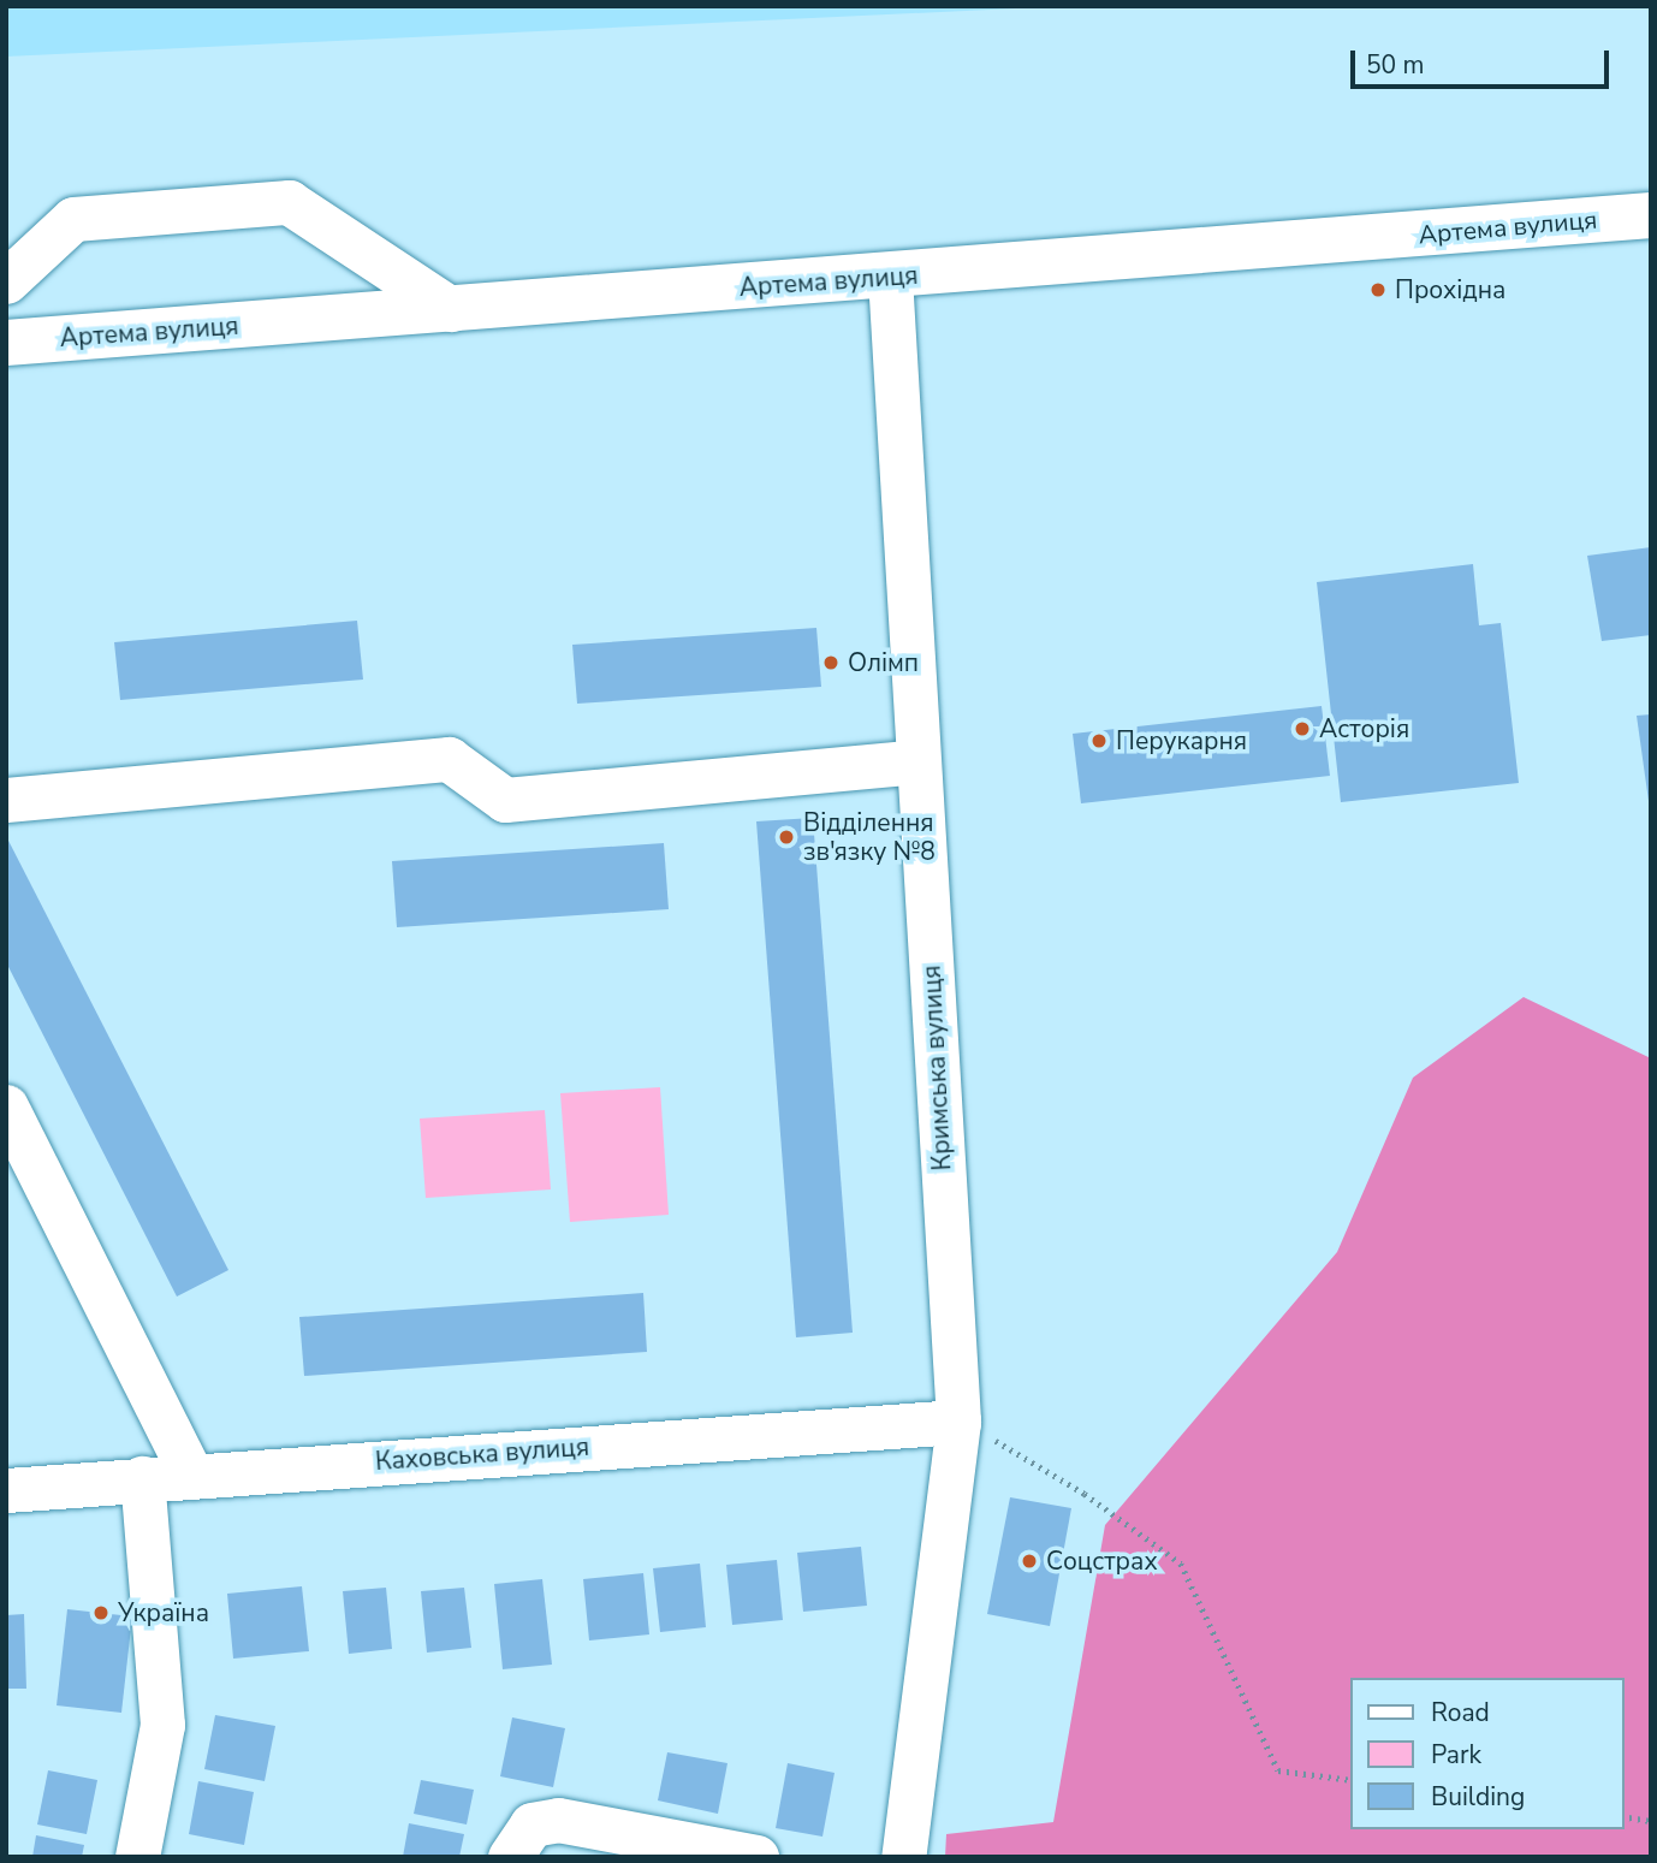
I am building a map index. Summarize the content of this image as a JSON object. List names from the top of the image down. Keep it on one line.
{"streets":{"main road":["Артема вулиця"],"street":["Кримська вулиця","Каховська вулиця"]},"crossings":[["Артема вулиця","Кримська вулиця"],["Кримська вулиця","Каховська вулиця"]],"places":["Прохідна","Олімп","Асторія","Перукарня","Відділення зв'язку №8","Соцстрах","Україна"],"legend":["Road","Park","Building"],"scale_bar":"50 m"}
